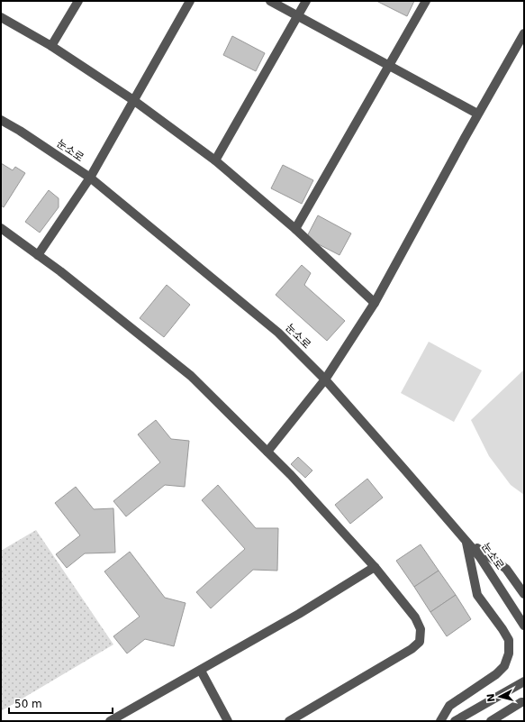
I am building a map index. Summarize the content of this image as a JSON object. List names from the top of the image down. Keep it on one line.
{"streets":{"street":["눈소로"]},"scale_bar":"50 m","north":"left"}
